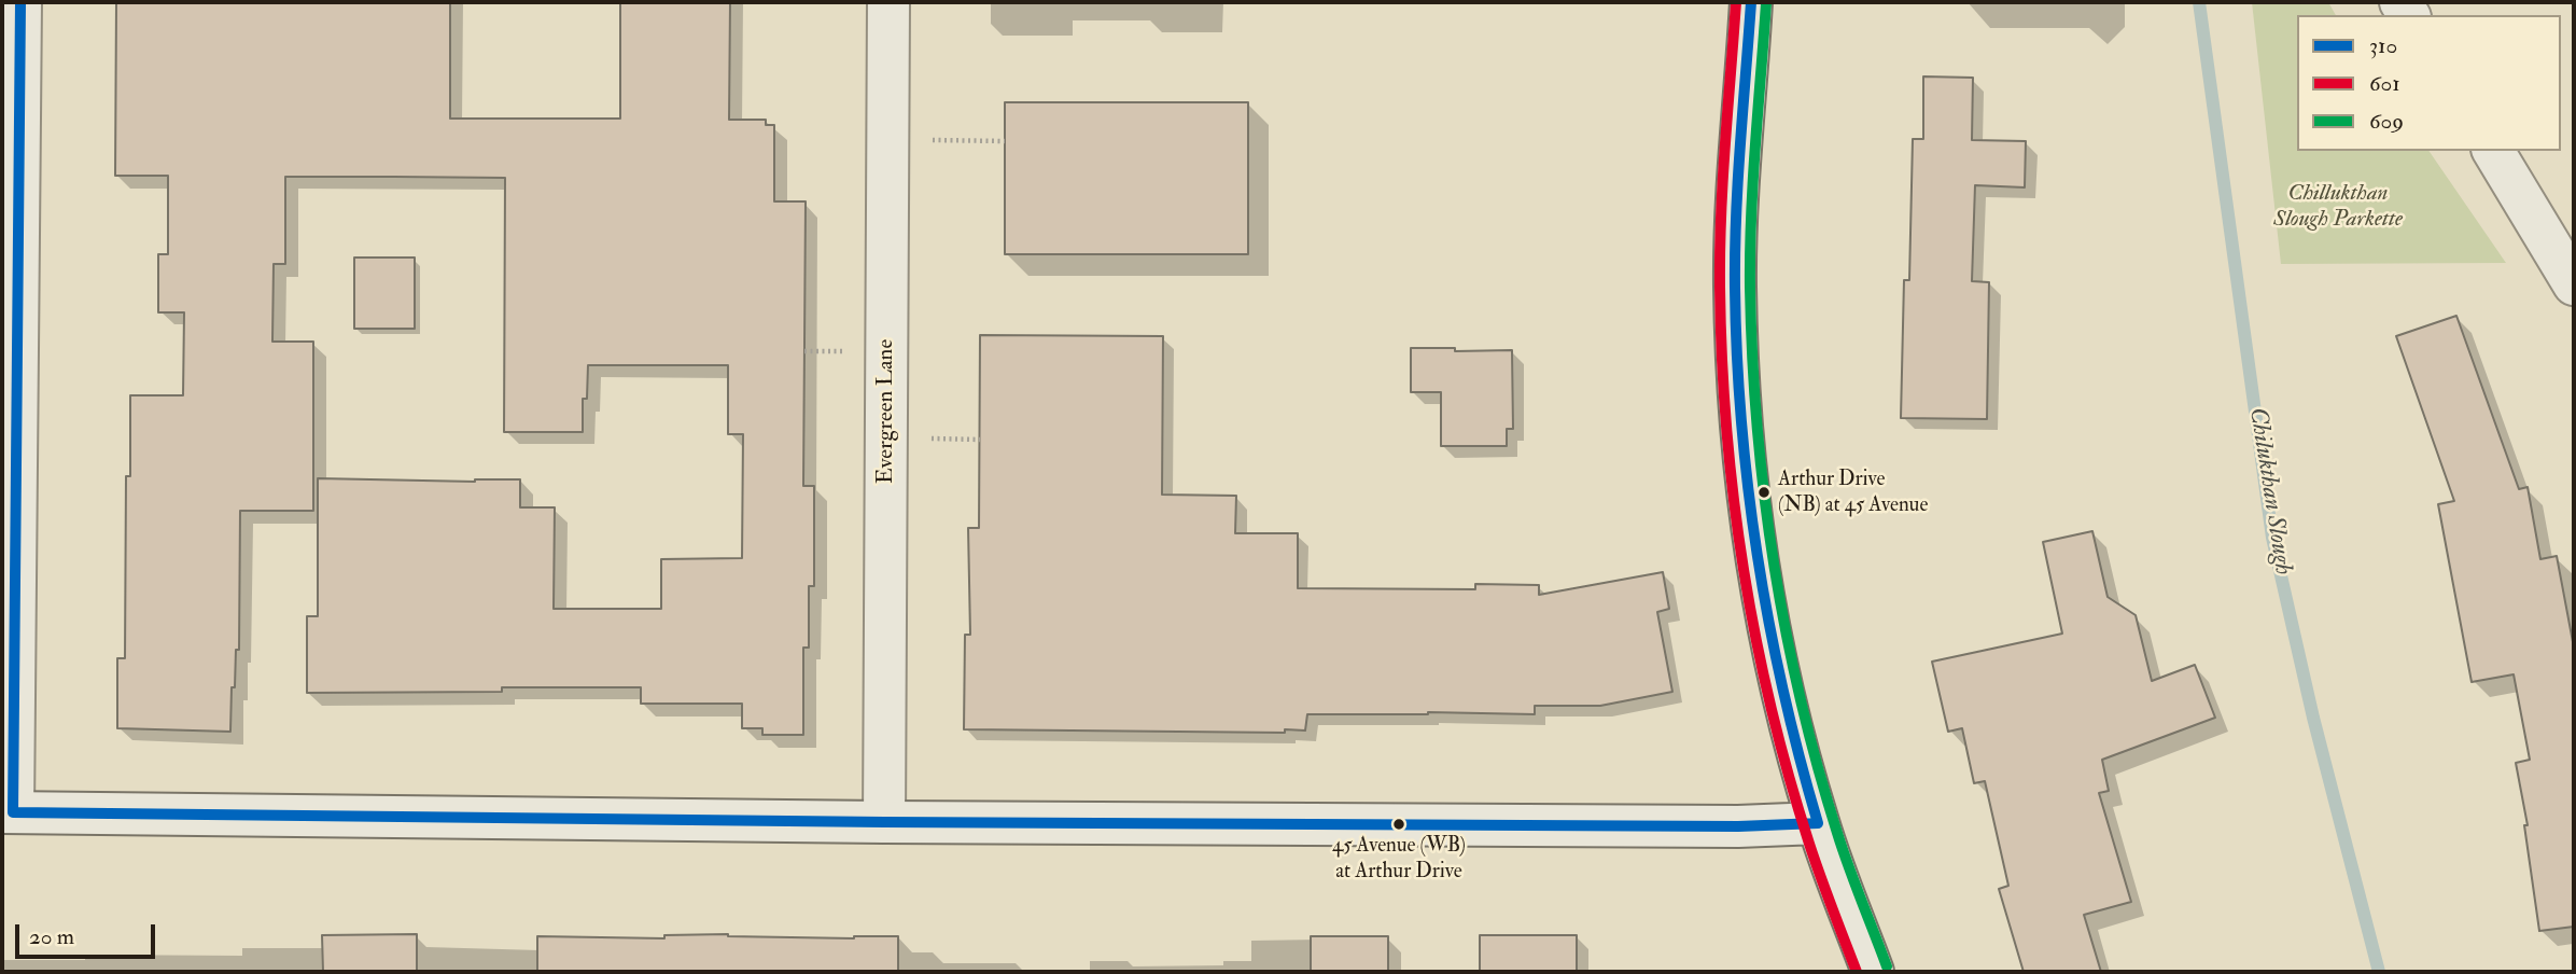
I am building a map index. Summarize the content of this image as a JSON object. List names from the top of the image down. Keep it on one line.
{"streets":{"street":["Evergreen Lane"]},"water":["Chilukthan Slough"],"parks":["Chillukthan Slough Parkette"],"places":["Arthur Drive (NB) at 45 Avenue","45 Avenue (WB) at Arthur Drive"],"lines":["transit line 310","transit line 601","transit line 609"],"legend":["310","601","609"],"scale_bar":"20 m"}
